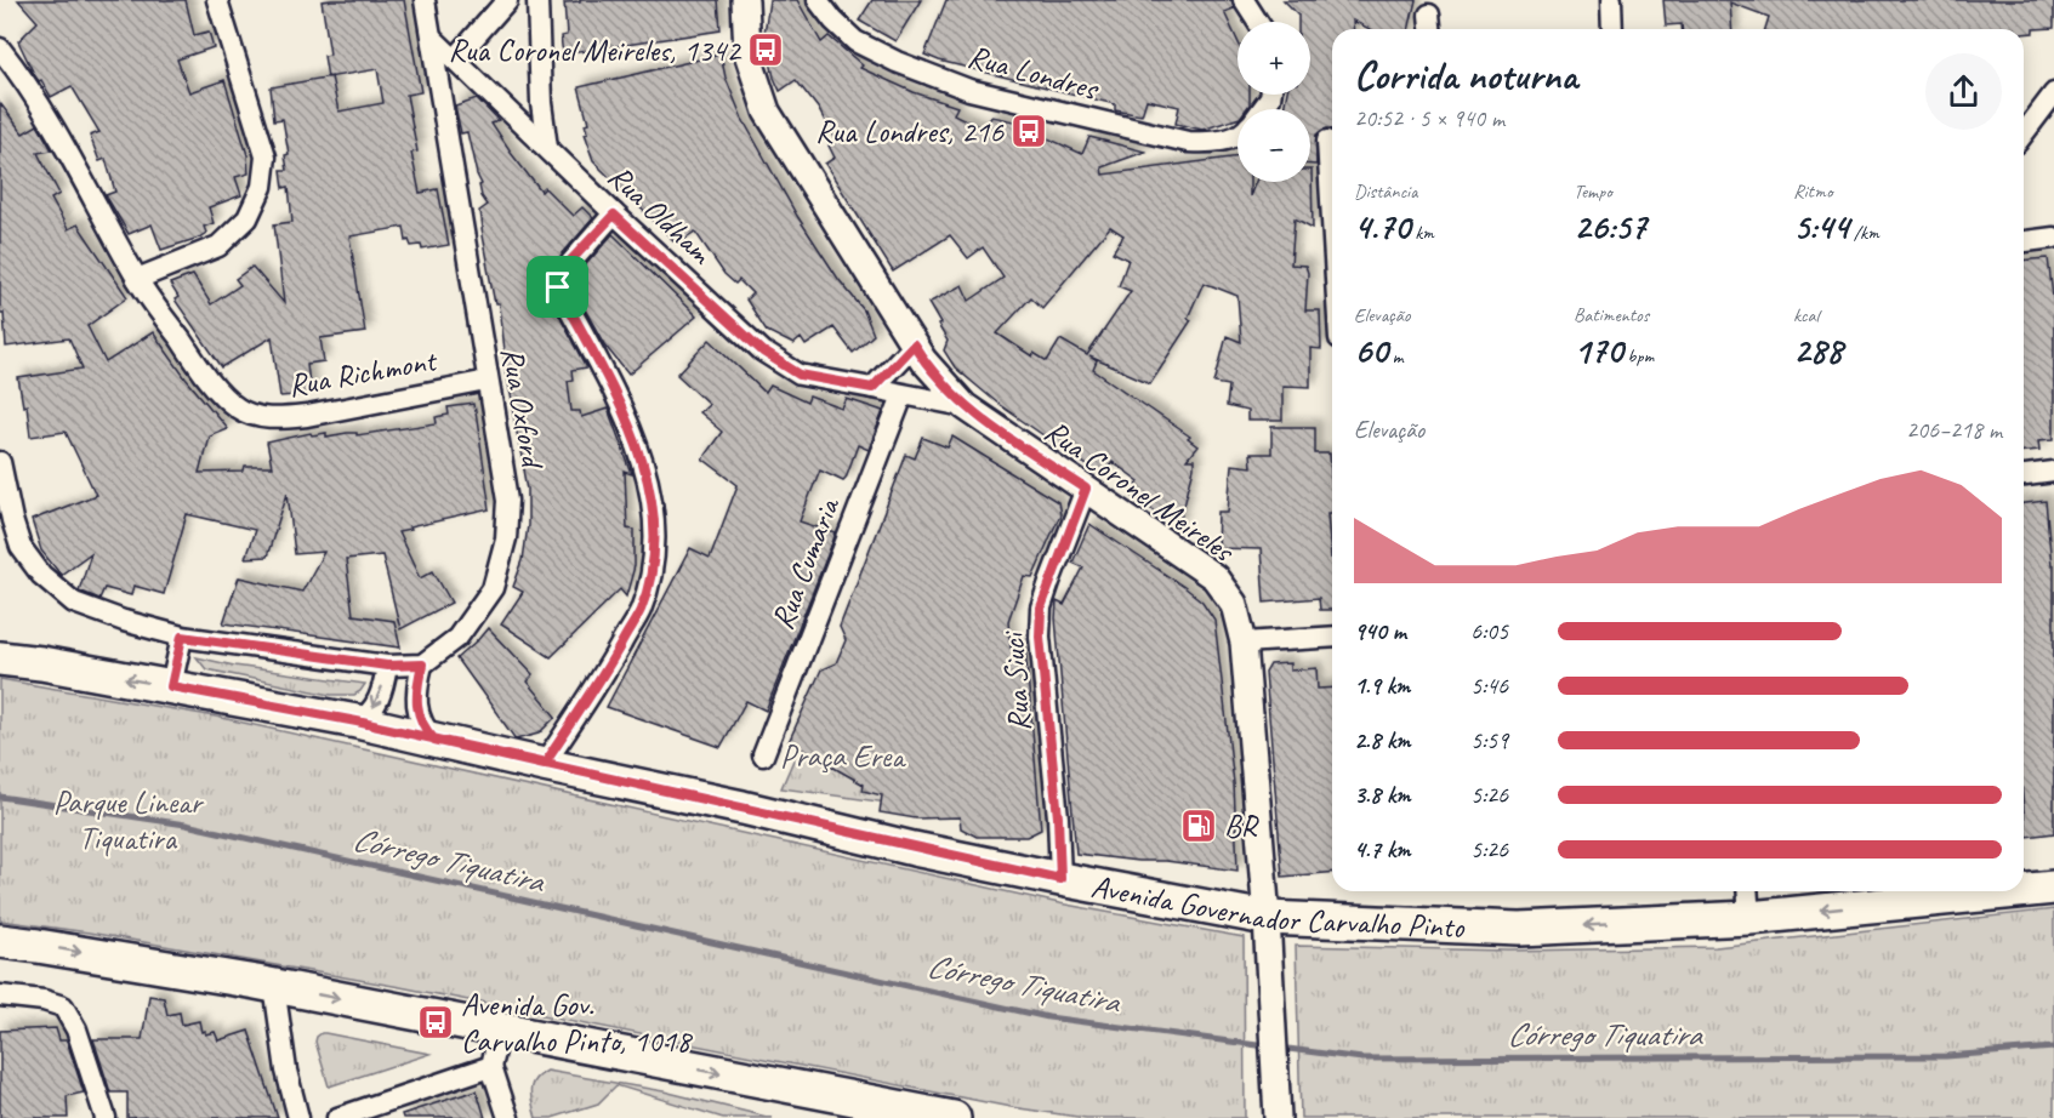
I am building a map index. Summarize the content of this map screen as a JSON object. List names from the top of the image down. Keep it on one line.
{"streets":{"main road":["Avenida Governador Carvalho Pinto"],"street":["Rua Londres","Rua Oldham","Rua Richmont","Rua Oxford","Rua Coronel Meireles","Rua Cumaria","Rua Siuci"]},"crossings":[["Rua Oldham","Rua Oxford"],["Rua Oldham","Rua Coronel Meireles"],["Rua Oldham","Rua Cumaria"],["Rua Richmont","Rua Oxford"],["Rua Coronel Meireles","Rua Siuci"],["Rua Coronel Meireles","Avenida Governador Carvalho Pinto"],["Rua Siuci","Avenida Governador Carvalho Pinto"]],"one_way":["Avenida Governador Carvalho Pinto"],"water":["Córrego Tiquatira"],"parks":["Praça Erea","Parque Linear Tiquatira"],"places":{"bus stop":["Rua Coronel Meireles, 1342","Rua Londres, 216","Avenida Gov. Carvalho Pinto, 1018"],"fuel station":["BR"]},"page":{"map_buttons":["+","−"],"heading":["Corrida noturna","20:52 · 5 × 940 m"],"stats":[["Distância","4.70 km"],["Tempo","26:57"],["Ritmo","5:44 /km"],["Elevação","60 m"],["Batimentos","170 bpm"],["kcal","288"]],"chart":["Elevação","206–218 m"],"list":[{"name":"940 m","note":"6:05"},{"name":"1.9 km","note":"5:46"},{"name":"2.8 km","note":"5:59"},{"name":"3.8 km","note":"5:26"},{"name":"4.7 km","note":"5:26"}]}}
